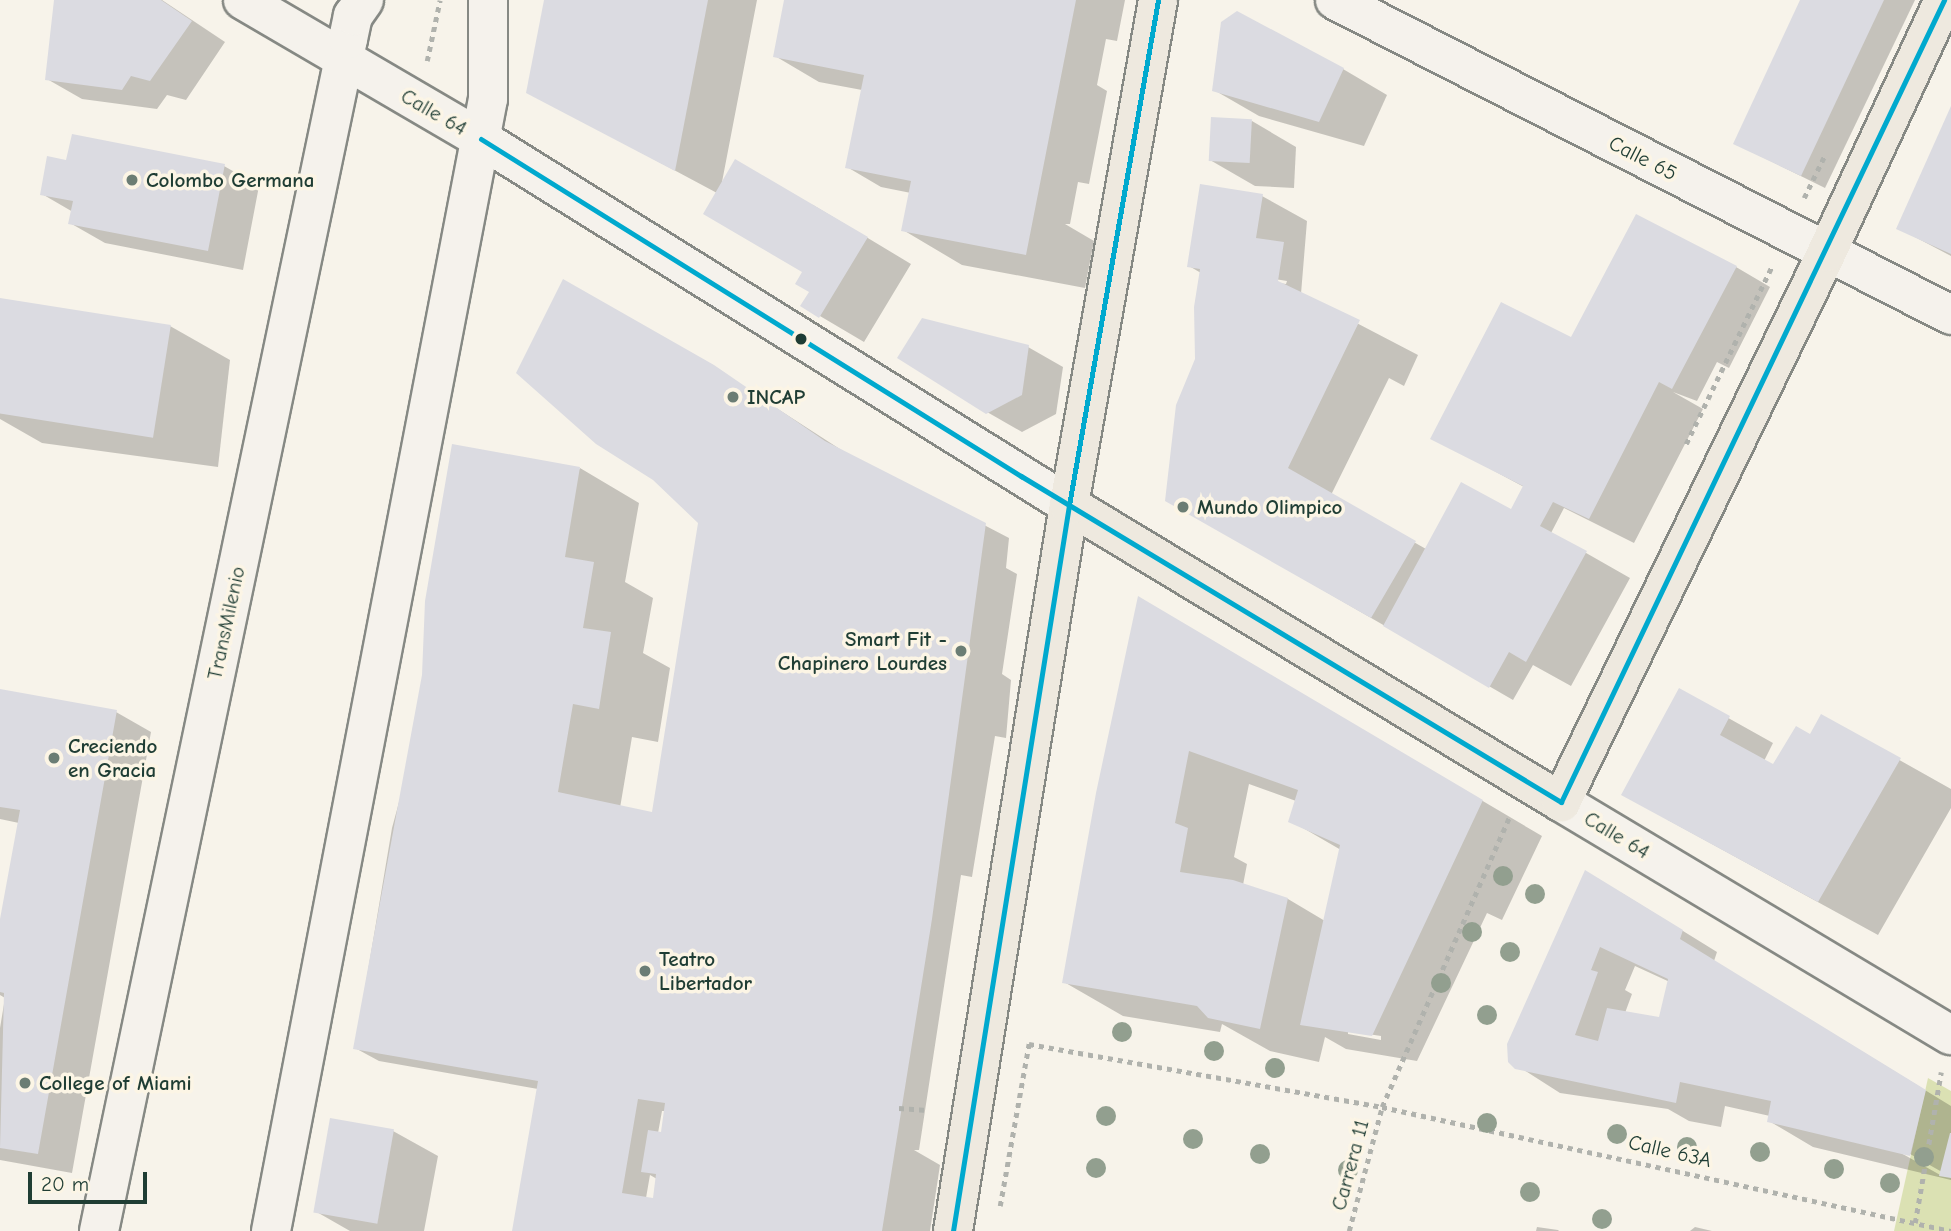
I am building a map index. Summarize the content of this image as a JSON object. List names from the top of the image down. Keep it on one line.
{"streets":{"main road":["Calle 64"],"street":["Calle 65","TransMilenio"],"path":["Calle 63A","Carrera 11"]},"crossings":[["Calle 64","TransMilenio"],["Calle 64","Carrera 11"],["Calle 63A","Carrera 11"]],"places":["Colombo Germana","INCAP","Mundo Olimpico","Smart Fit - Chapinero Lourdes","Creciendo en Gracia","Teatro Libertador","College of Miami"],"scale_bar":"20 m"}
